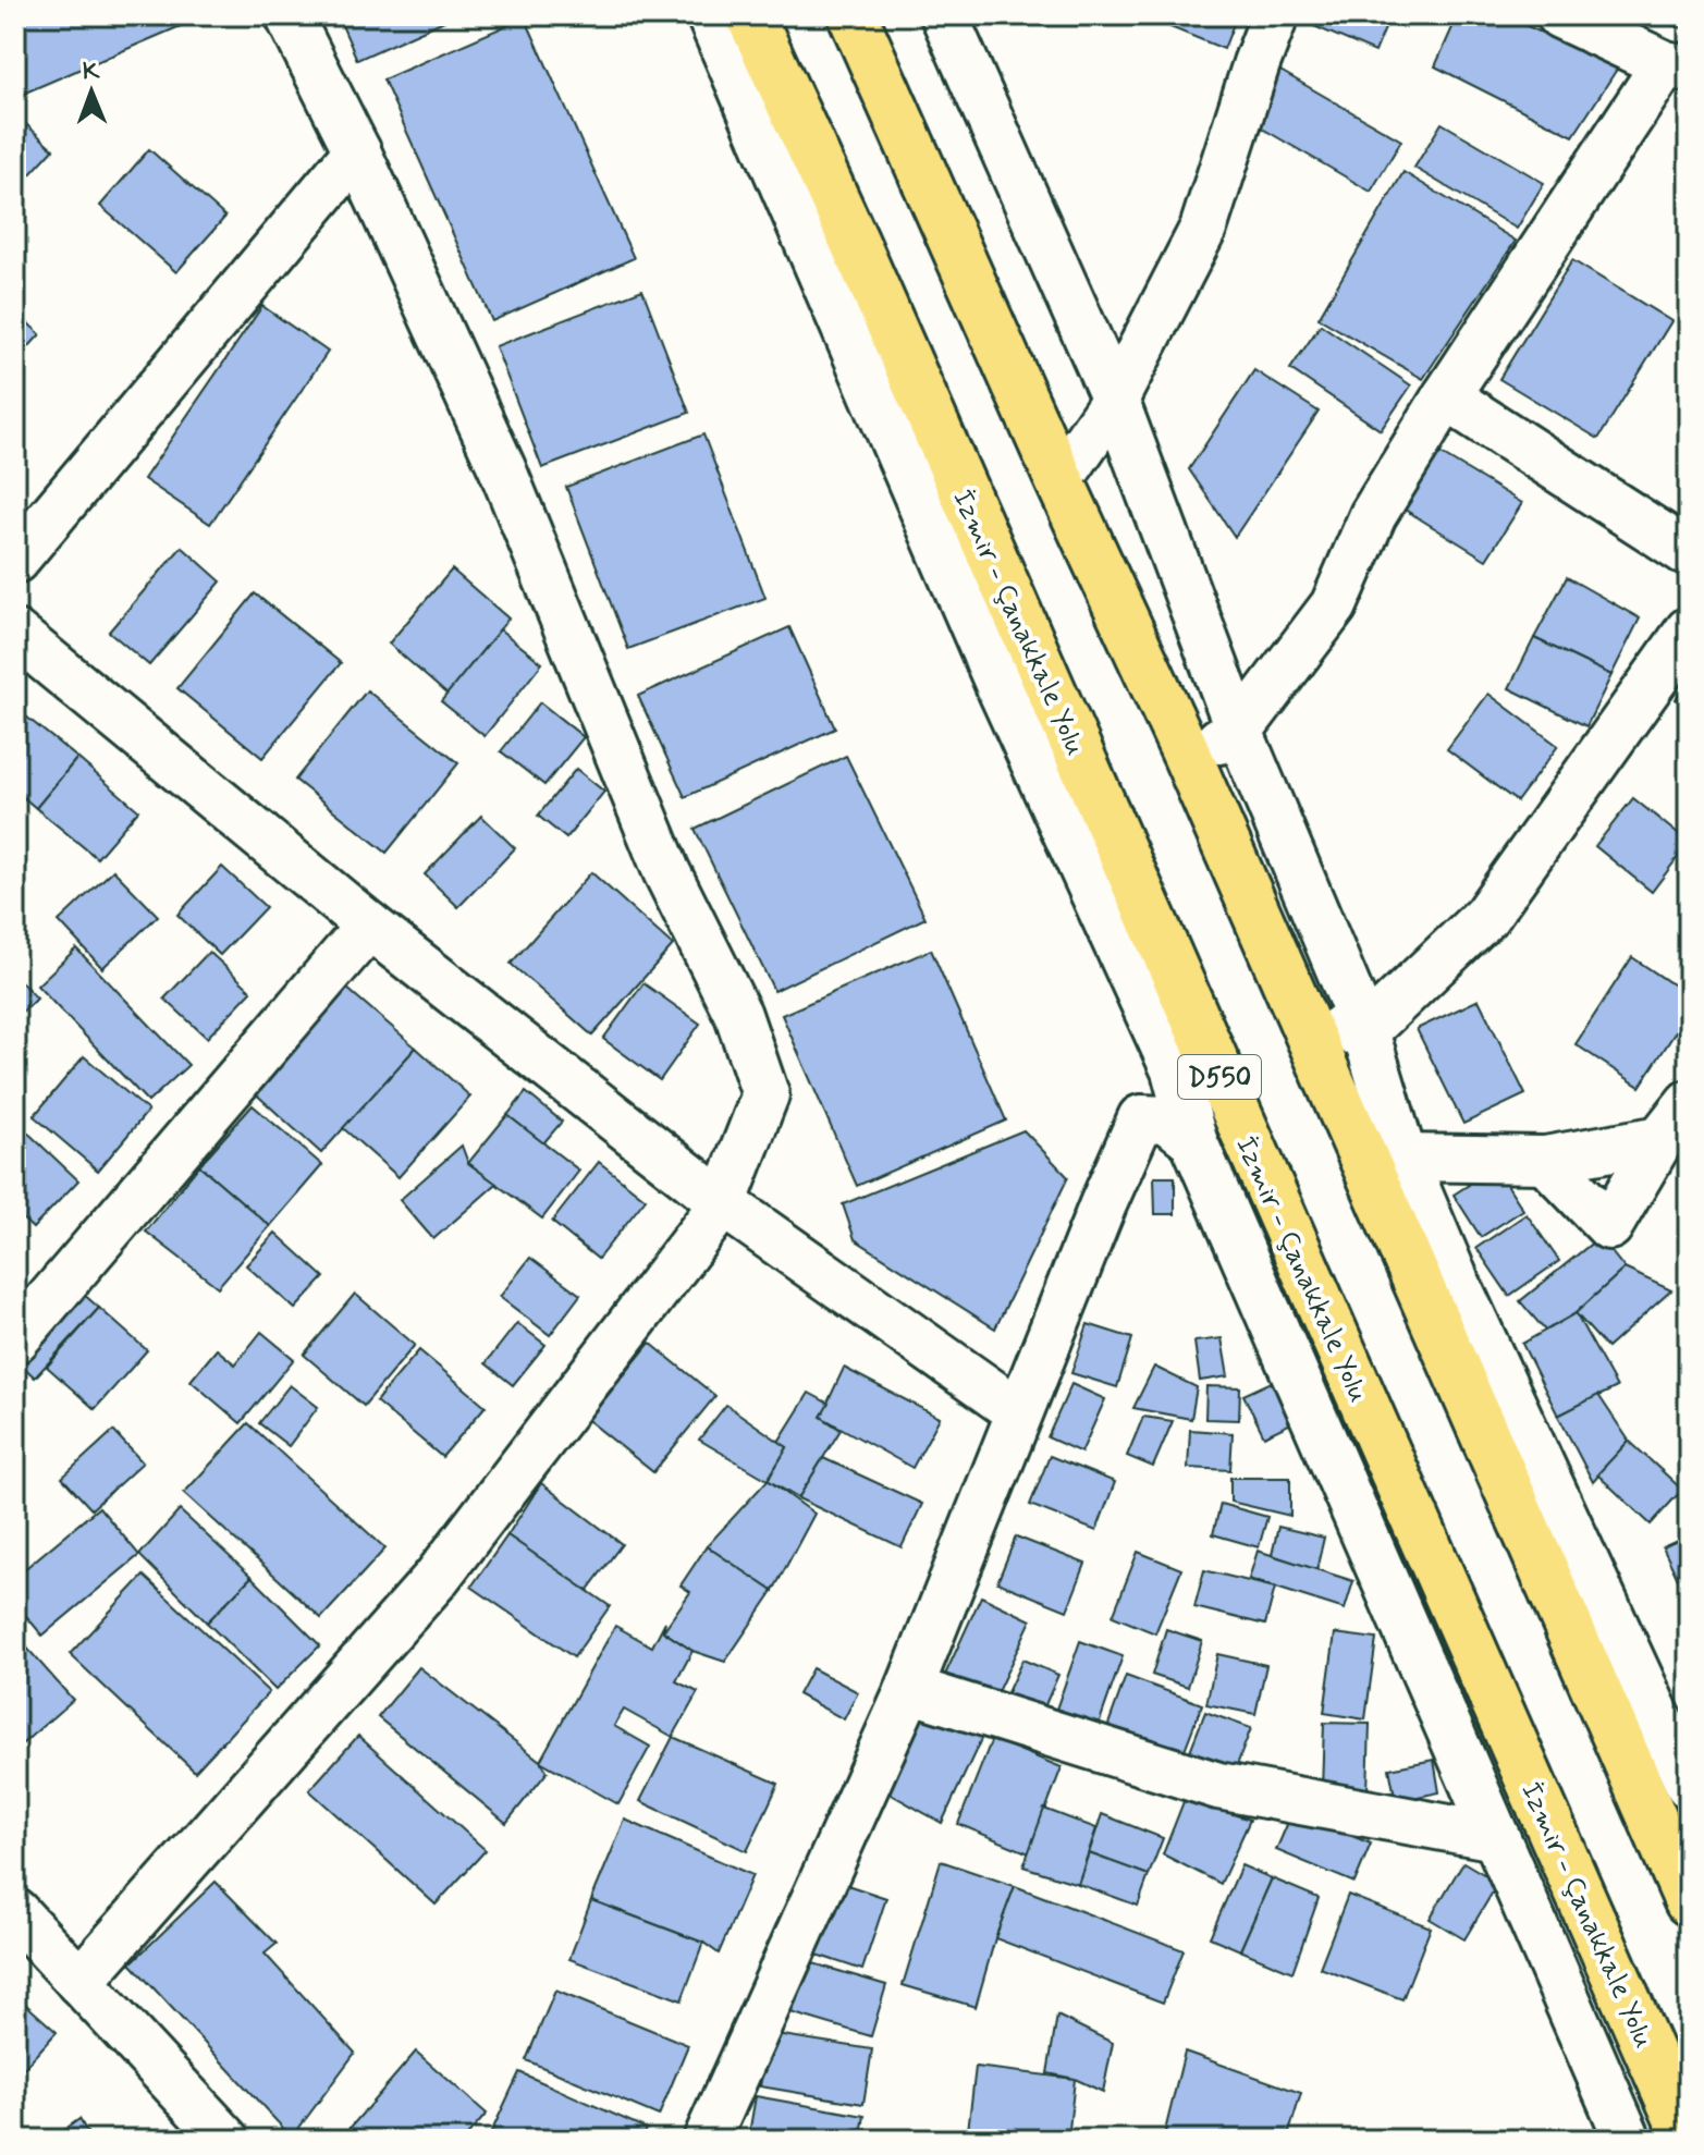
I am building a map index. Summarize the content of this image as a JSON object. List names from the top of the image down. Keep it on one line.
{"streets":{"highway":["İzmir - Çanakkale Yolu","D550"]},"north":"top"}
